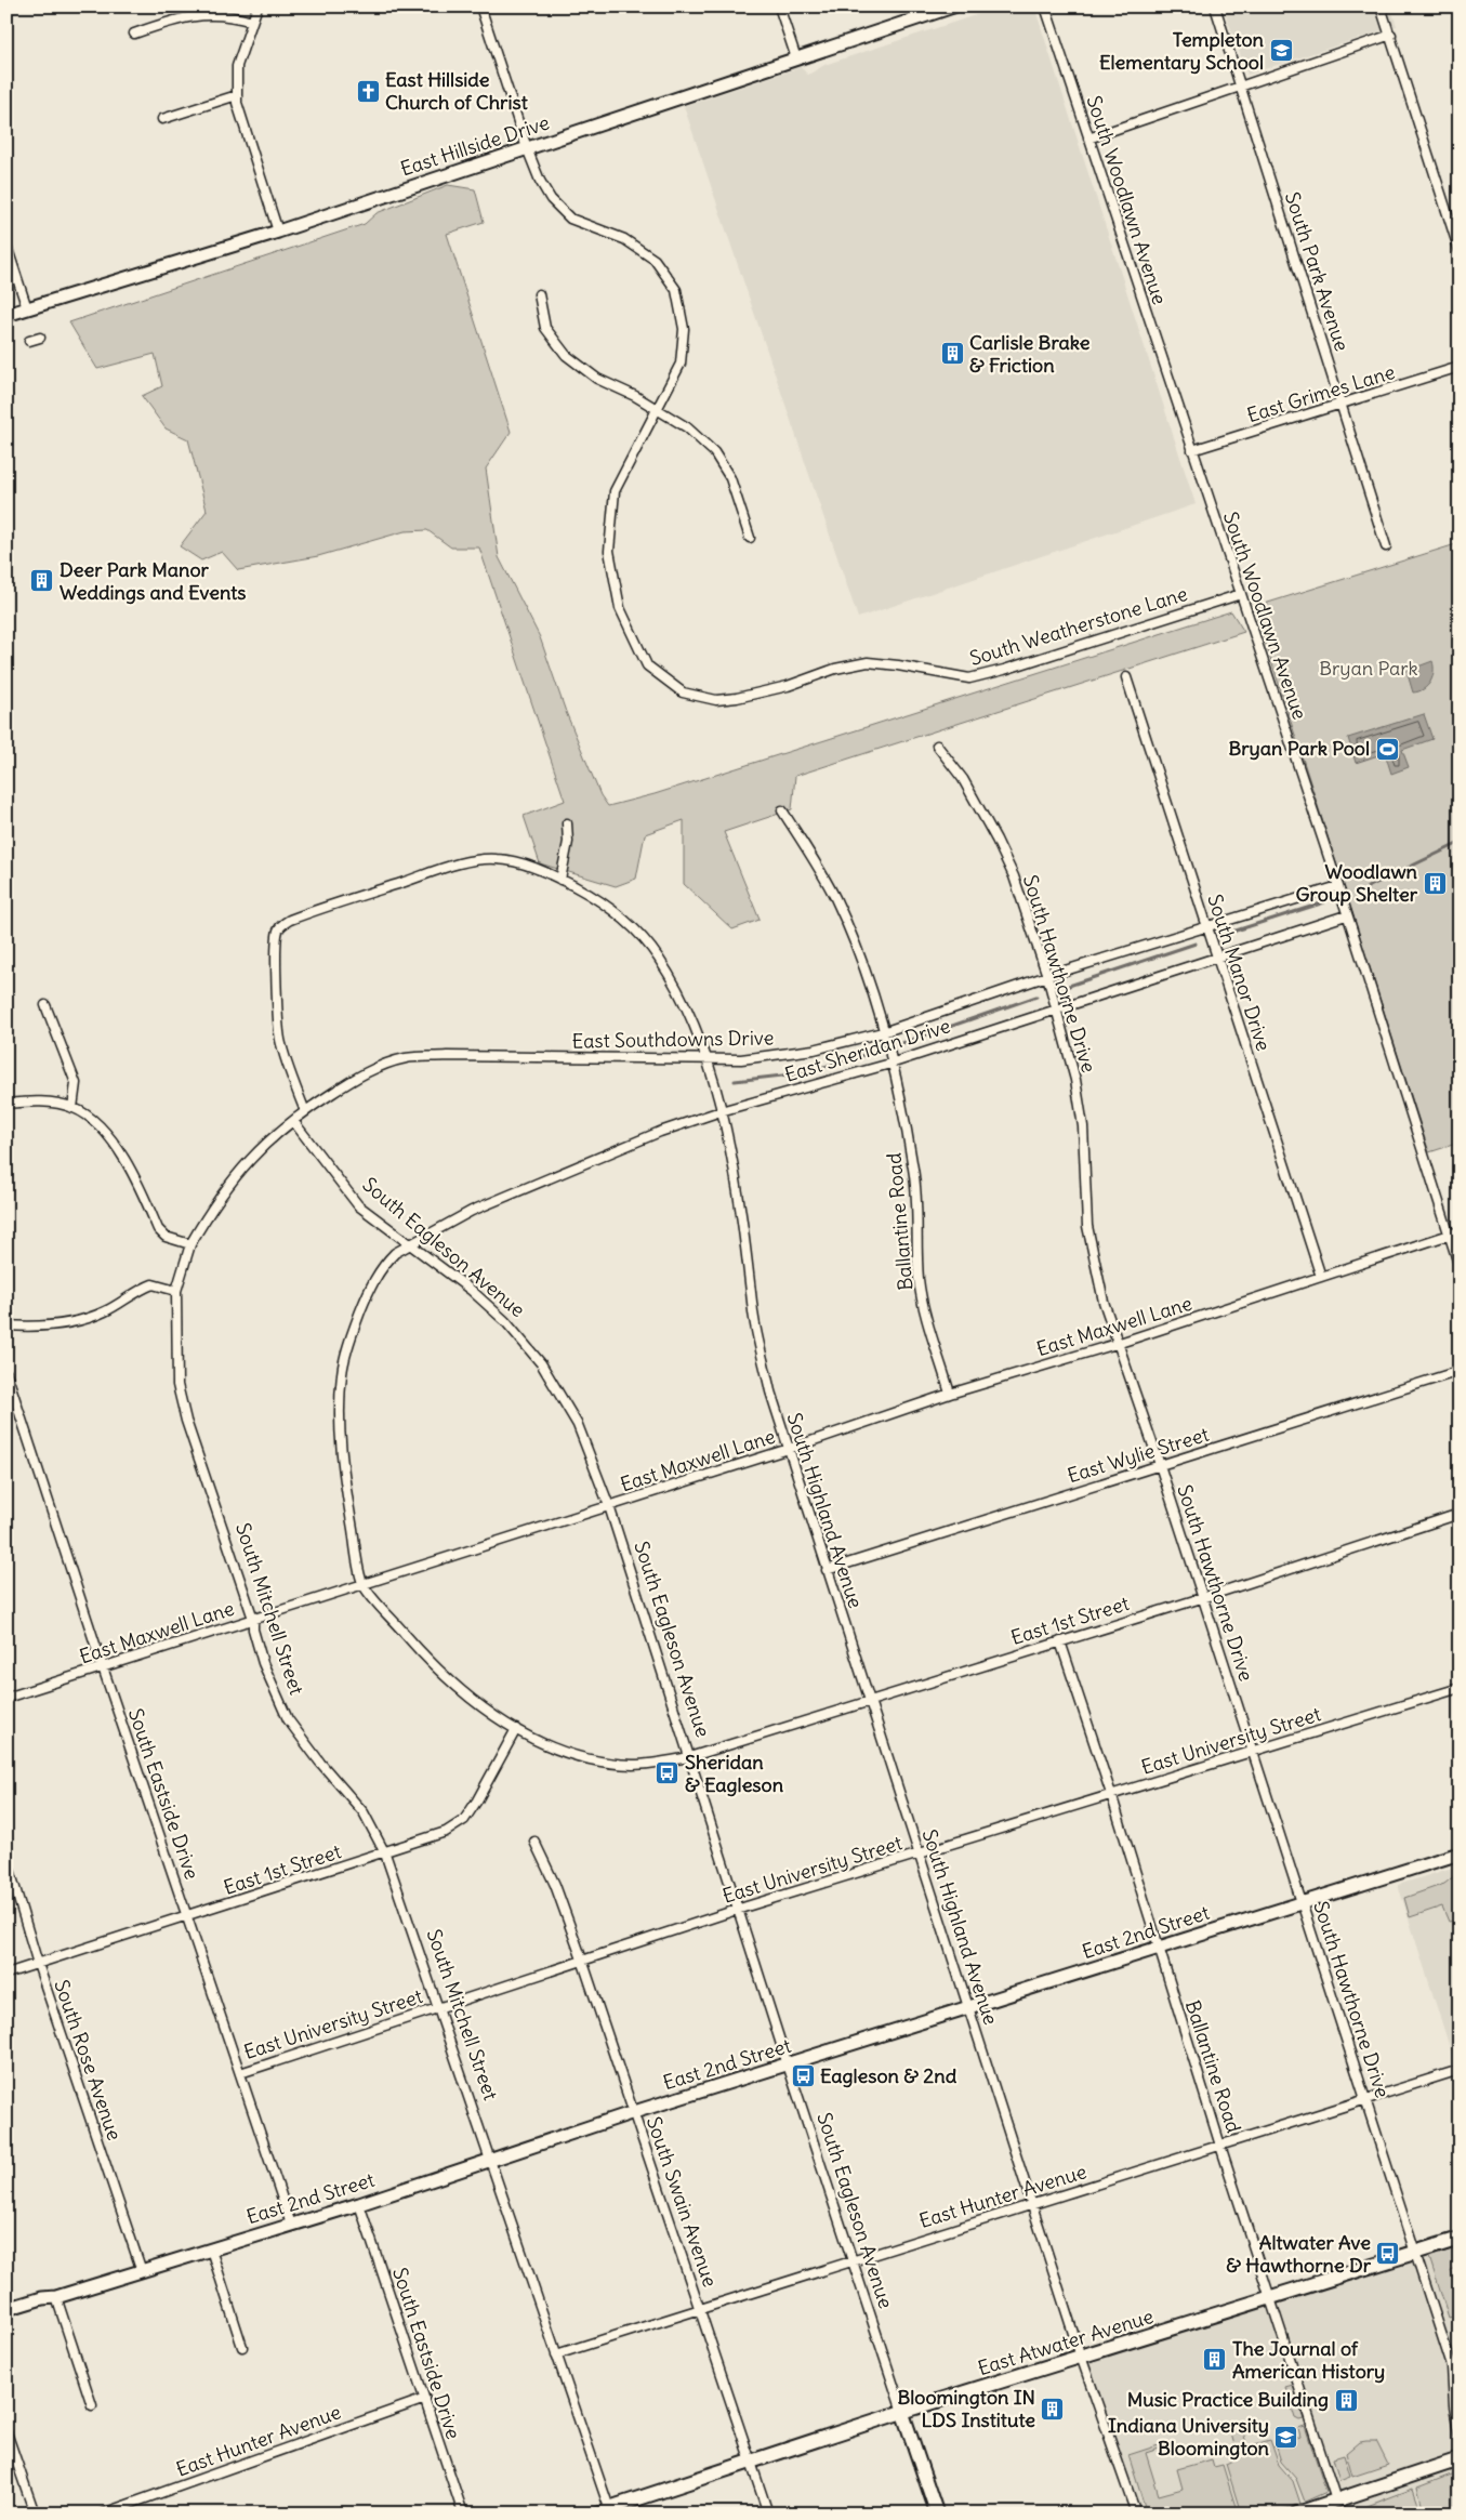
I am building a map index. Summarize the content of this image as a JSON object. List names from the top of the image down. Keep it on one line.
{"streets":{"main road":["East Atwater Avenue"],"street":["East Hillside Drive","South Woodlawn Avenue","South Park Avenue","East Grimes Lane","South Weatherstone Lane","South Manor Drive","South Hawthorne Drive","East Southdowns Drive","East Sheridan Drive","Ballantine Road","South Eagleson Avenue","East Maxwell Lane","East Wylie Street","South Highland Avenue","South Mitchell Street","East 1st Street","East University Street","South Eastside Drive","East 2nd Street","South Rose Avenue","East Hunter Avenue","South Swain Avenue"]},"crossings":[["East Hillside Drive","South Weatherstone Lane"],["South Woodlawn Avenue","East Grimes Lane"],["South Woodlawn Avenue","South Weatherstone Lane"],["South Woodlawn Avenue","East Southdowns Drive"],["South Woodlawn Avenue","East Sheridan Drive"],["South Woodlawn Avenue","East Maxwell Lane"],["South Park Avenue","East Grimes Lane"],["South Manor Drive","East Southdowns Drive"],["South Manor Drive","East Sheridan Drive"],["South Manor Drive","East Maxwell Lane"],["South Hawthorne Drive","East Southdowns Drive"],["South Hawthorne Drive","East Sheridan Drive"],["South Hawthorne Drive","East Maxwell Lane"],["South Hawthorne Drive","East Wylie Street"],["South Hawthorne Drive","East 1st Street"],["South Hawthorne Drive","East University Street"],["South Hawthorne Drive","East 2nd Street"],["South Hawthorne Drive","East Hunter Avenue"],["South Hawthorne Drive","East Atwater Avenue"],["East Southdowns Drive","Ballantine Road"],["East Southdowns Drive","South Eagleson Avenue"],["East Southdowns Drive","South Highland Avenue"],["East Southdowns Drive","South Mitchell Street"],["East Sheridan Drive","Ballantine Road"],["East Sheridan Drive","South Eagleson Avenue"],["East Sheridan Drive","East Maxwell Lane"],["East Sheridan Drive","South Highland Avenue"],["East Sheridan Drive","East 1st Street"],["Ballantine Road","East Maxwell Lane"],["Ballantine Road","East 1st Street"],["Ballantine Road","East University Street"],["Ballantine Road","East 2nd Street"],["Ballantine Road","East Hunter Avenue"],["Ballantine Road","East Atwater Avenue"],["South Eagleson Avenue","East Maxwell Lane"],["South Eagleson Avenue","East 1st Street"],["South Eagleson Avenue","East University Street"],["South Eagleson Avenue","East 2nd Street"],["South Eagleson Avenue","East Hunter Avenue"],["South Eagleson Avenue","East Atwater Avenue"],["East Maxwell Lane","South Highland Avenue"],["East Maxwell Lane","South Mitchell Street"],["East Maxwell Lane","East 1st Street"],["East Maxwell Lane","South Eastside Drive"],["East Wylie Street","South Highland Avenue"],["South Highland Avenue","East 1st Street"],["South Highland Avenue","East University Street"],["South Highland Avenue","East 2nd Street"],["South Highland Avenue","East Hunter Avenue"],["South Highland Avenue","East Atwater Avenue"],["South Mitchell Street","East 1st Street"],["South Mitchell Street","East University Street"],["South Mitchell Street","East 2nd Street"],["South Mitchell Street","East Hunter Avenue"],["South Mitchell Street","East Atwater Avenue"],["East 1st Street","South Eastside Drive"],["East 1st Street","South Rose Avenue"],["East University Street","South Eastside Drive"],["East University Street","South Swain Avenue"],["South Eastside Drive","East 2nd Street"],["South Eastside Drive","East Hunter Avenue"],["East 2nd Street","South Rose Avenue"],["East 2nd Street","South Swain Avenue"],["East Hunter Avenue","South Swain Avenue"],["South Swain Avenue","East Atwater Avenue"]],"parks":["Bryan Park"],"places":{"school or university":["Templeton Elementary School","Indiana University Bloomington"],"church":["East Hillside Church of Christ"],"building":["Carlisle Brake & Friction","Deer Park Manor Weddings and Events","Woodlawn Group Shelter","The Journal of American History","Music Practice Building","Bloomington IN LDS Institute"],"sports":["Bryan Park Pool"],"bus stop":["Sheridan & Eagleson","Eagleson & 2nd","Altwater Ave & Hawthorne Dr"]}}
